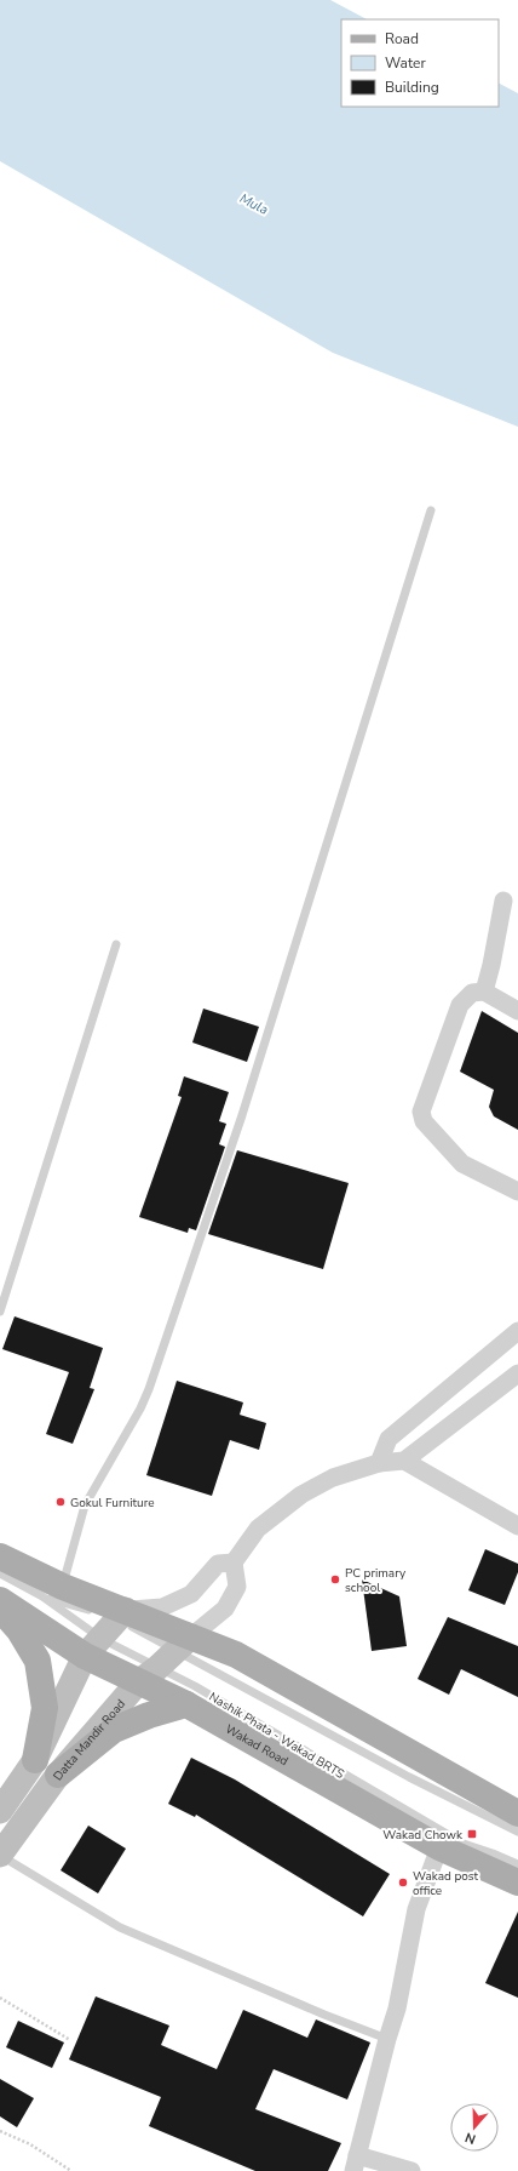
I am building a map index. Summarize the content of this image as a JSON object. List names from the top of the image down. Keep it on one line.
{"streets":{"main road":["Datta Mandir Road","Wakad Road"],"lane":["Nashik Phata - Wakad BRTS"]},"crossings":[["Nashik Phata - Wakad BRTS","Datta Mandir Road"],["Nashik Phata - Wakad BRTS","Wakad Road"],["Datta Mandir Road","Wakad Road"]],"water":["Mula"],"places":{"other":["Gokul Furniture","PC primary school","Wakad post office"],"transit":["Wakad Chowk"]},"legend":["Road","Water","Building"],"north":"bottom"}
